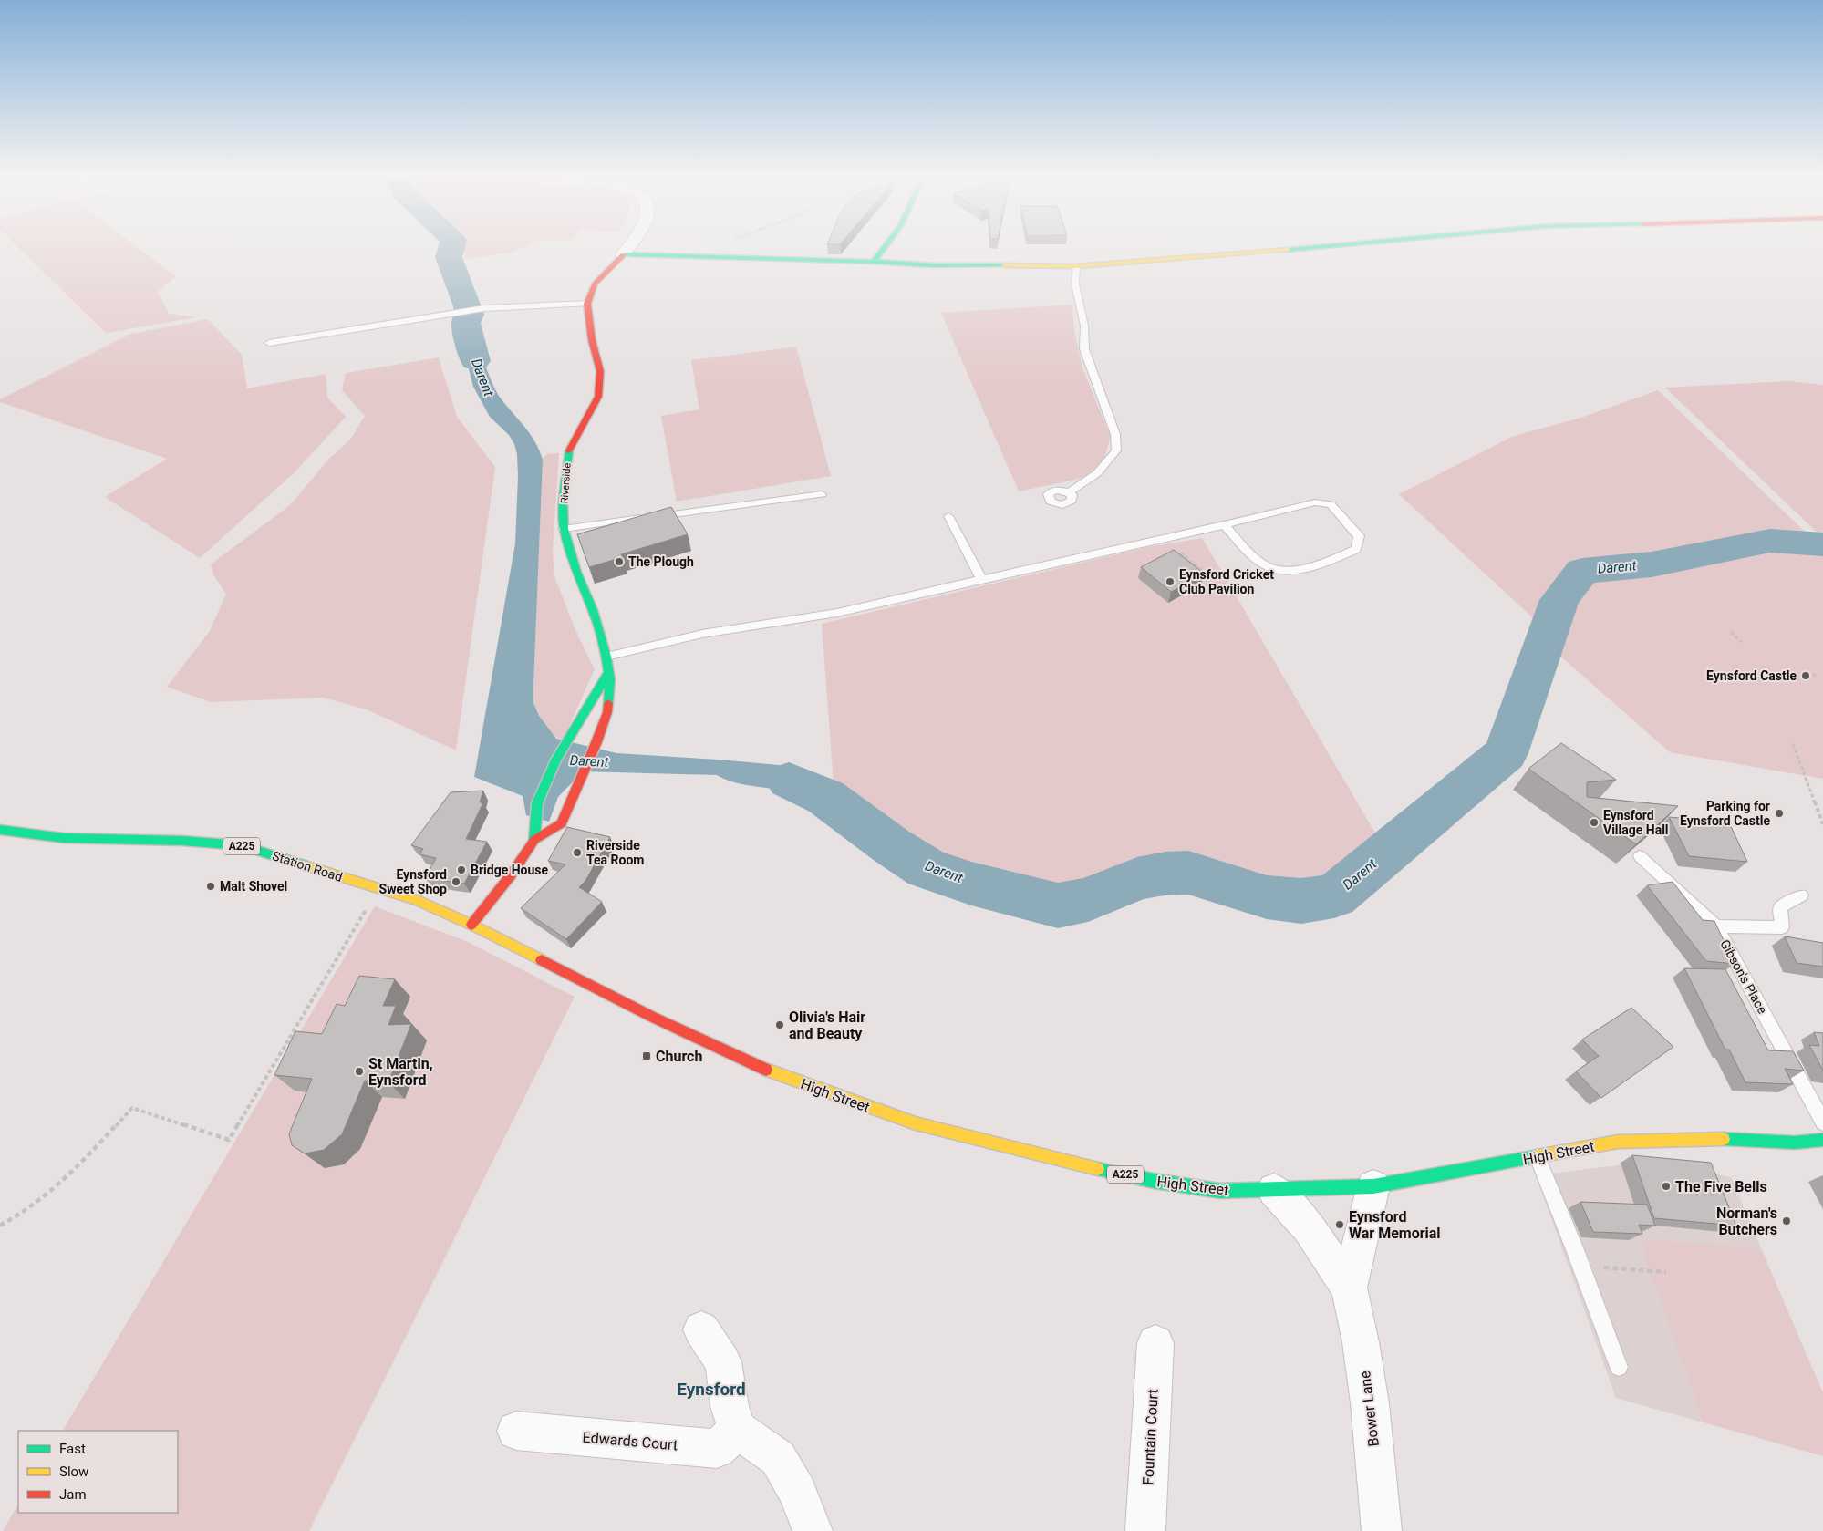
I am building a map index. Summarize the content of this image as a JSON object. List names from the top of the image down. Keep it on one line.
{"streets":{"street":["Riverside","A225","Station Road","High Street","Bower Lane","Fountain Court","Edwards Court"],"lane":["Gibson's Place"]},"crossings":[["Riverside","Station Road"],["Riverside","High Street"],["Station Road","High Street"],["High Street","Bower Lane"]],"districts":["Eynsford"],"water":["Darent"],"places":{"other":["The Plough","Eynsford Cricket Club Pavilion","Eynsford Castle","Parking for Eynsford Castle","Eynsford Village Hall","Riverside Tea Room","Bridge House","Eynsford Sweet Shop","Malt Shovel","Olivia's Hair and Beauty","St Martin, Eynsford","The Five Bells","Norman's Butchers","Eynsford War Memorial"],"transit":["Church"]},"legend":["Fast","Slow","Jam"]}
